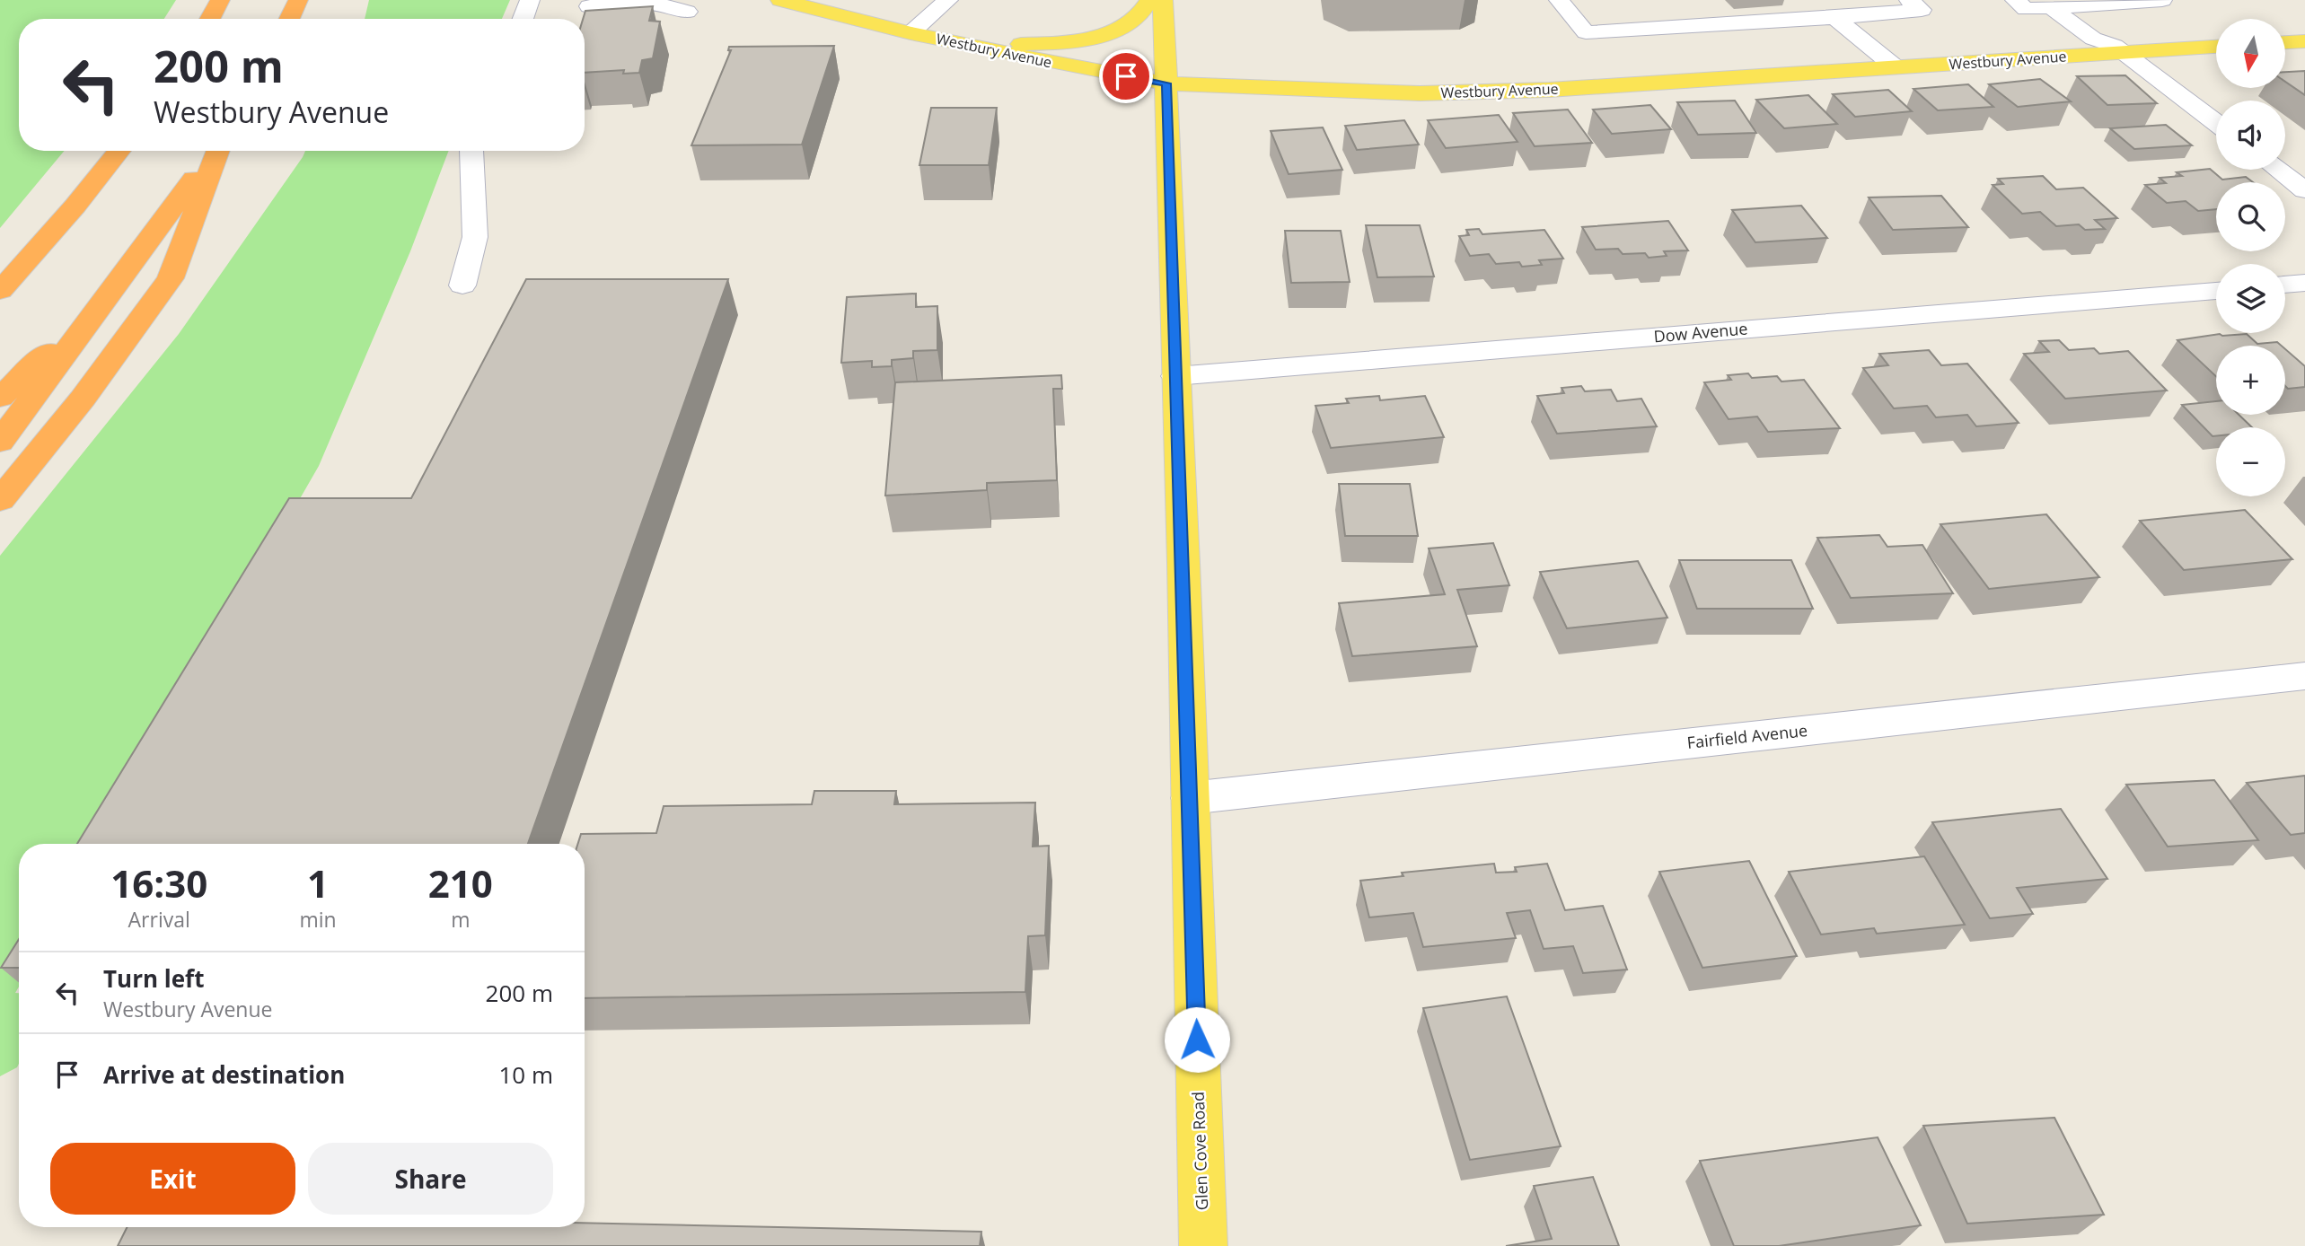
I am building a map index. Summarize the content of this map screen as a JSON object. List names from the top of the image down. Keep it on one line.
{"streets":{"main road":["Westbury Avenue","Glen Cove Road"],"street":["Dow Avenue","Fairfield Avenue"]},"crossings":[["Westbury Avenue","Glen Cove Road"],["Dow Avenue","Glen Cove Road"],["Fairfield Avenue","Glen Cove Road"]],"north":"bottom","page":{"map_buttons":["+","−"],"turn":["200 m","Westbury Avenue"],"eta":["16:30","Arrival","1","min","210","m"],"list":[{"name":"Turn left","note":"Westbury Avenue","value":"200 m"},{"name":"Arrive at destination","value":"10 m"}],"buttons":["Exit","Share"]}}
